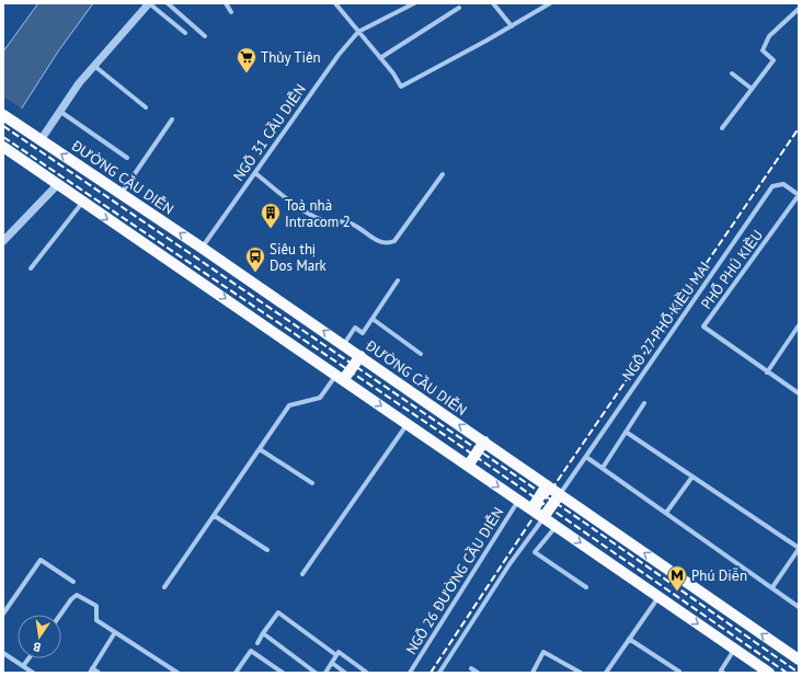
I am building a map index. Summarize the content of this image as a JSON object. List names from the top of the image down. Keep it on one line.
{"streets":{"highway":["ĐƯỜNG CẦU DIỄN"],"street":["NGÕ 31 CẦU DIỄN","PHỐ PHÚ KIỀU","NGÕ 27 PHỐ KIỀU MAI","NGÕ 26 ĐƯỜNG CẦU DIỄN"]},"crossings":[["NGÕ 31 CẦU DIỄN","ĐƯỜNG CẦU DIỄN"],["ĐƯỜNG CẦU DIỄN","NGÕ 27 PHỐ KIỀU MAI"],["PHỐ PHÚ KIỀU","NGÕ 27 PHỐ KIỀU MAI"]],"places":{"supermarket":["Thủy Tiên"],"building":["Toà nhà Intracom 2"],"bus stop":["Siêu thị Dos Mark"],"metro station":["Phú Diễn"]},"north":"bottom"}
